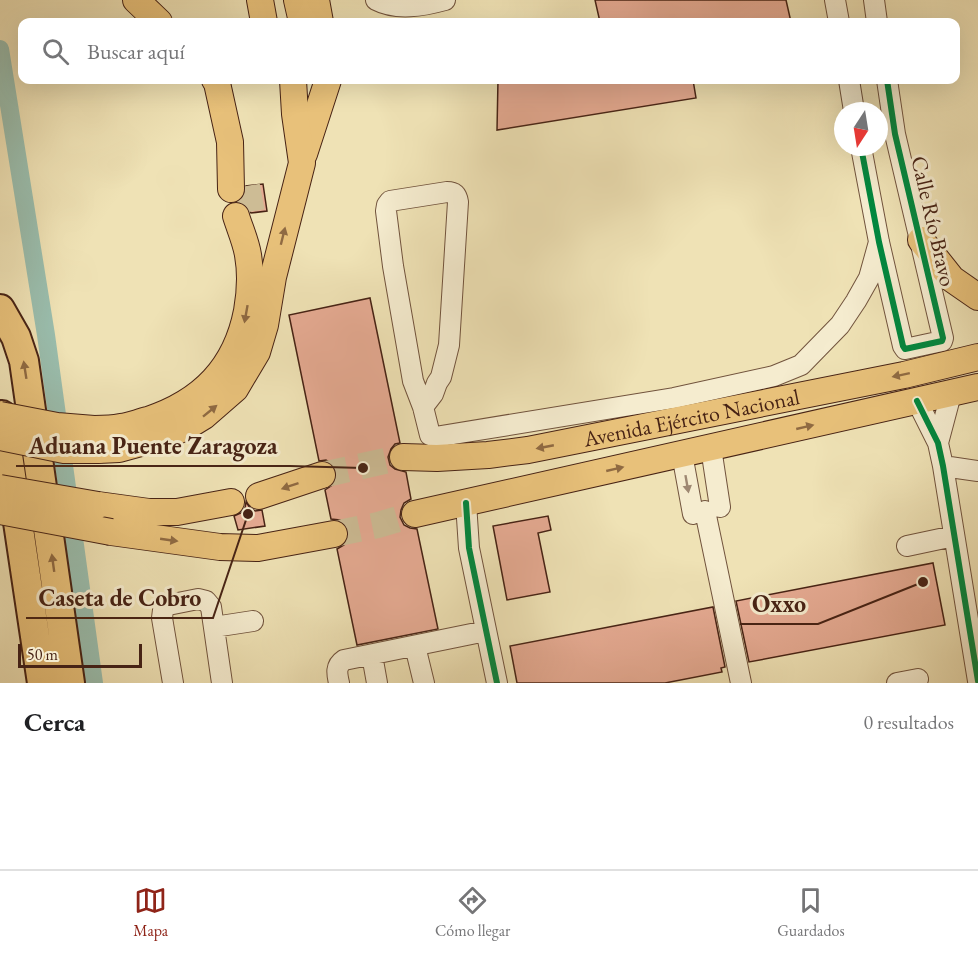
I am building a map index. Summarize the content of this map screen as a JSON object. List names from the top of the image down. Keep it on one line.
{"streets":{"main road":["Avenida Ejército Nacional"],"street":["Calle Río Bravo"]},"places":["Aduana Puente Zaragoza","Caseta de Cobro","Oxxo"],"scale_bar":"50 m","north":"bottom","page":{"search":"Buscar aquí","scale":"50 m","heading":["Cerca","0 resultados"],"nav":["Mapa","Cómo llegar","Guardados"]}}
